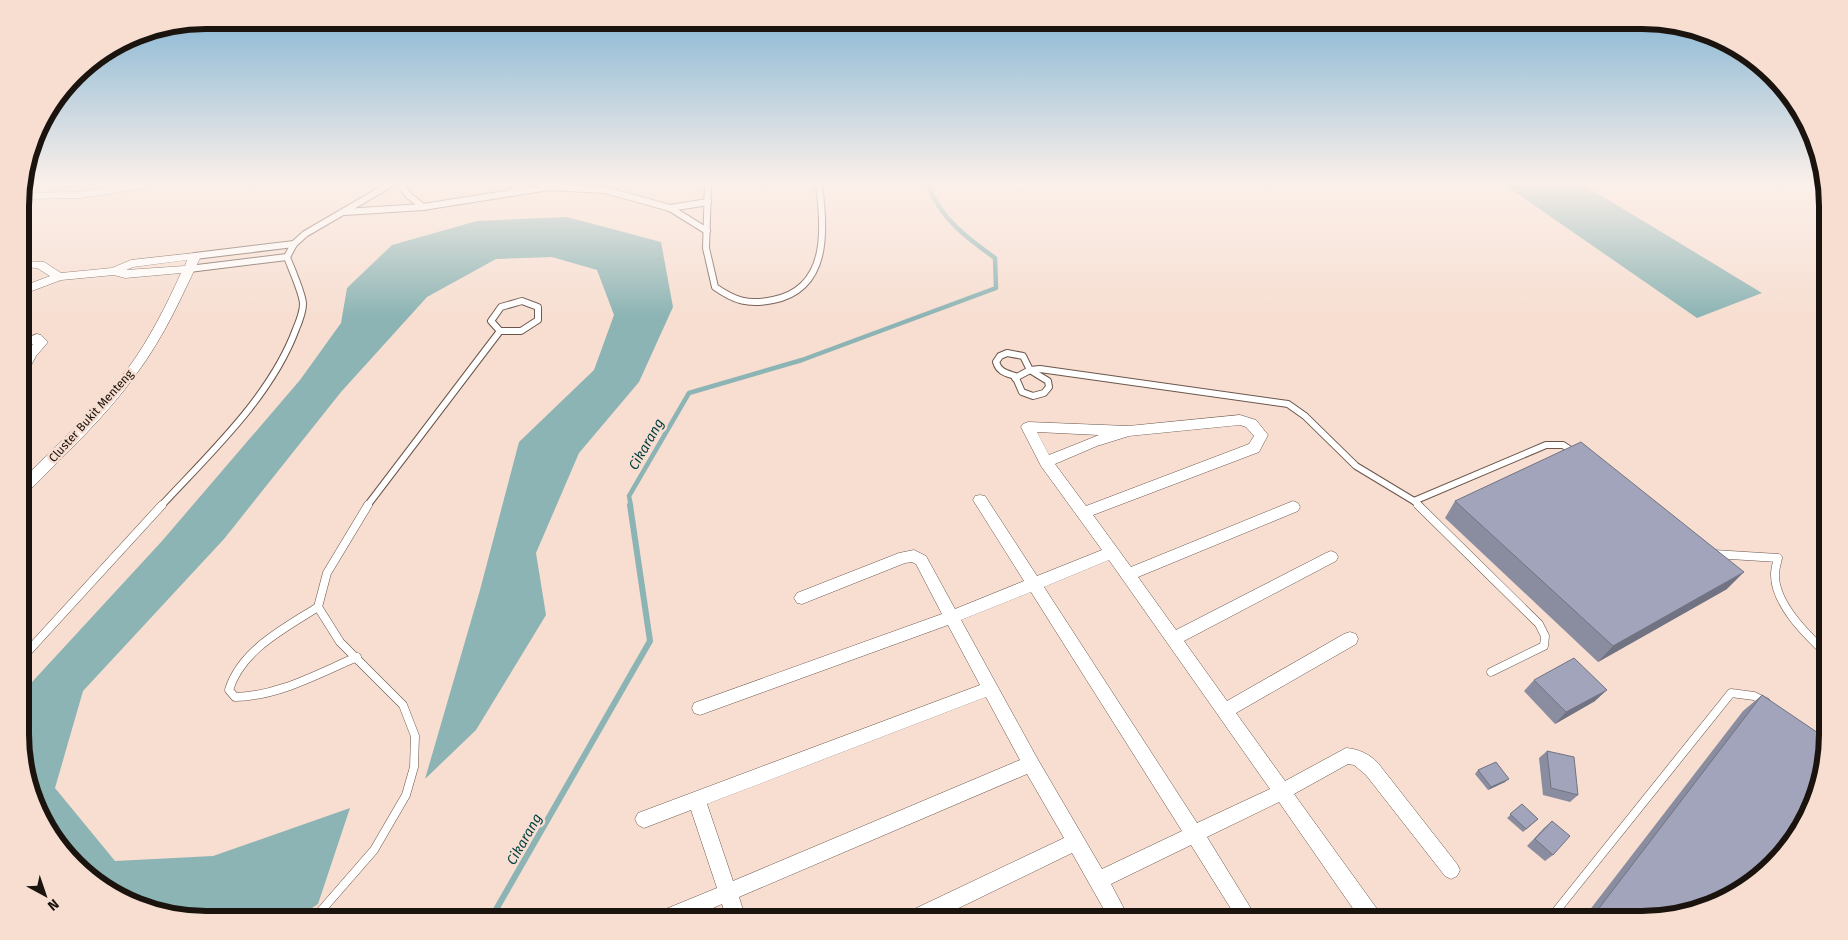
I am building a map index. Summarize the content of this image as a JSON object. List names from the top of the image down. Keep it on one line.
{"streets":{"street":["Cluster Bukit Menteng"]},"water":["Cikarang"],"north":"bottom right"}
